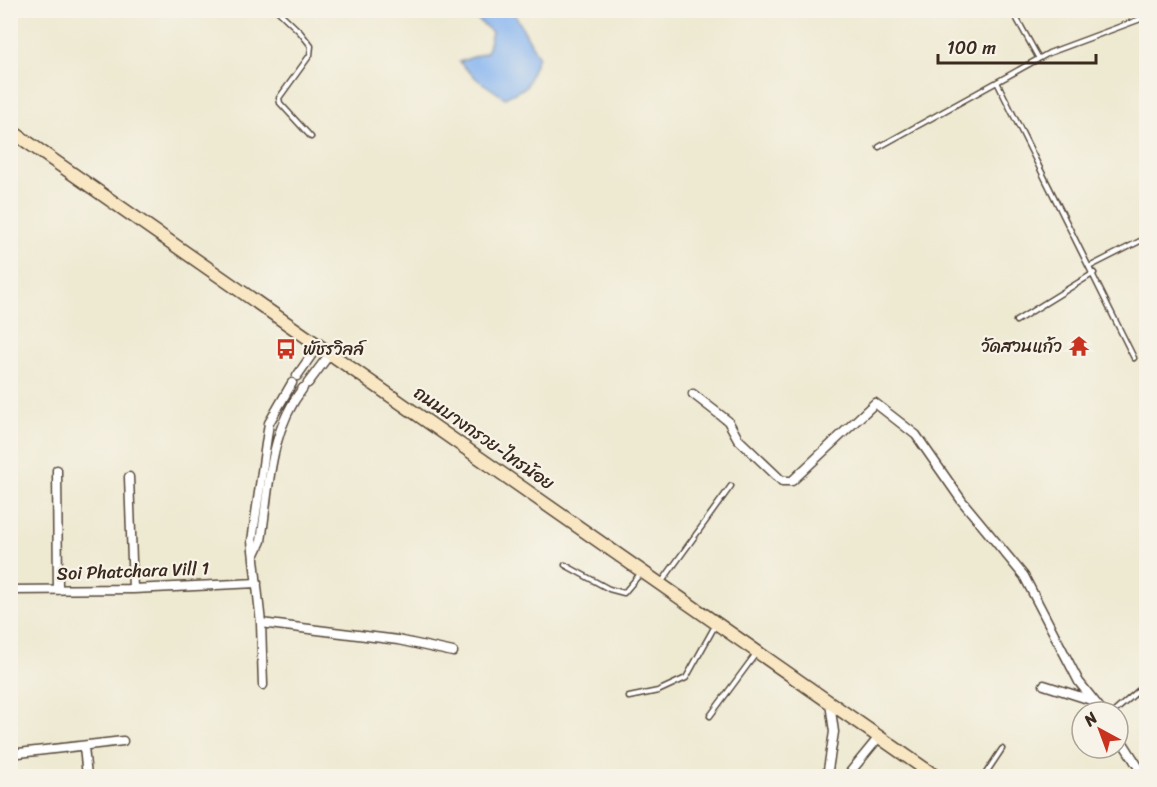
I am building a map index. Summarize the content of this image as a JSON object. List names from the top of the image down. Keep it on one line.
{"streets":{"main road":["ถนนบางกรวย-ไทรน้อย"],"street":["Soi Phatchara Vill 1"]},"places":{"temple":["วัดสวนแก้ว"],"bus stop":["พัชรวิลล์"]},"scale_bar":"100 m","north":"top left"}
